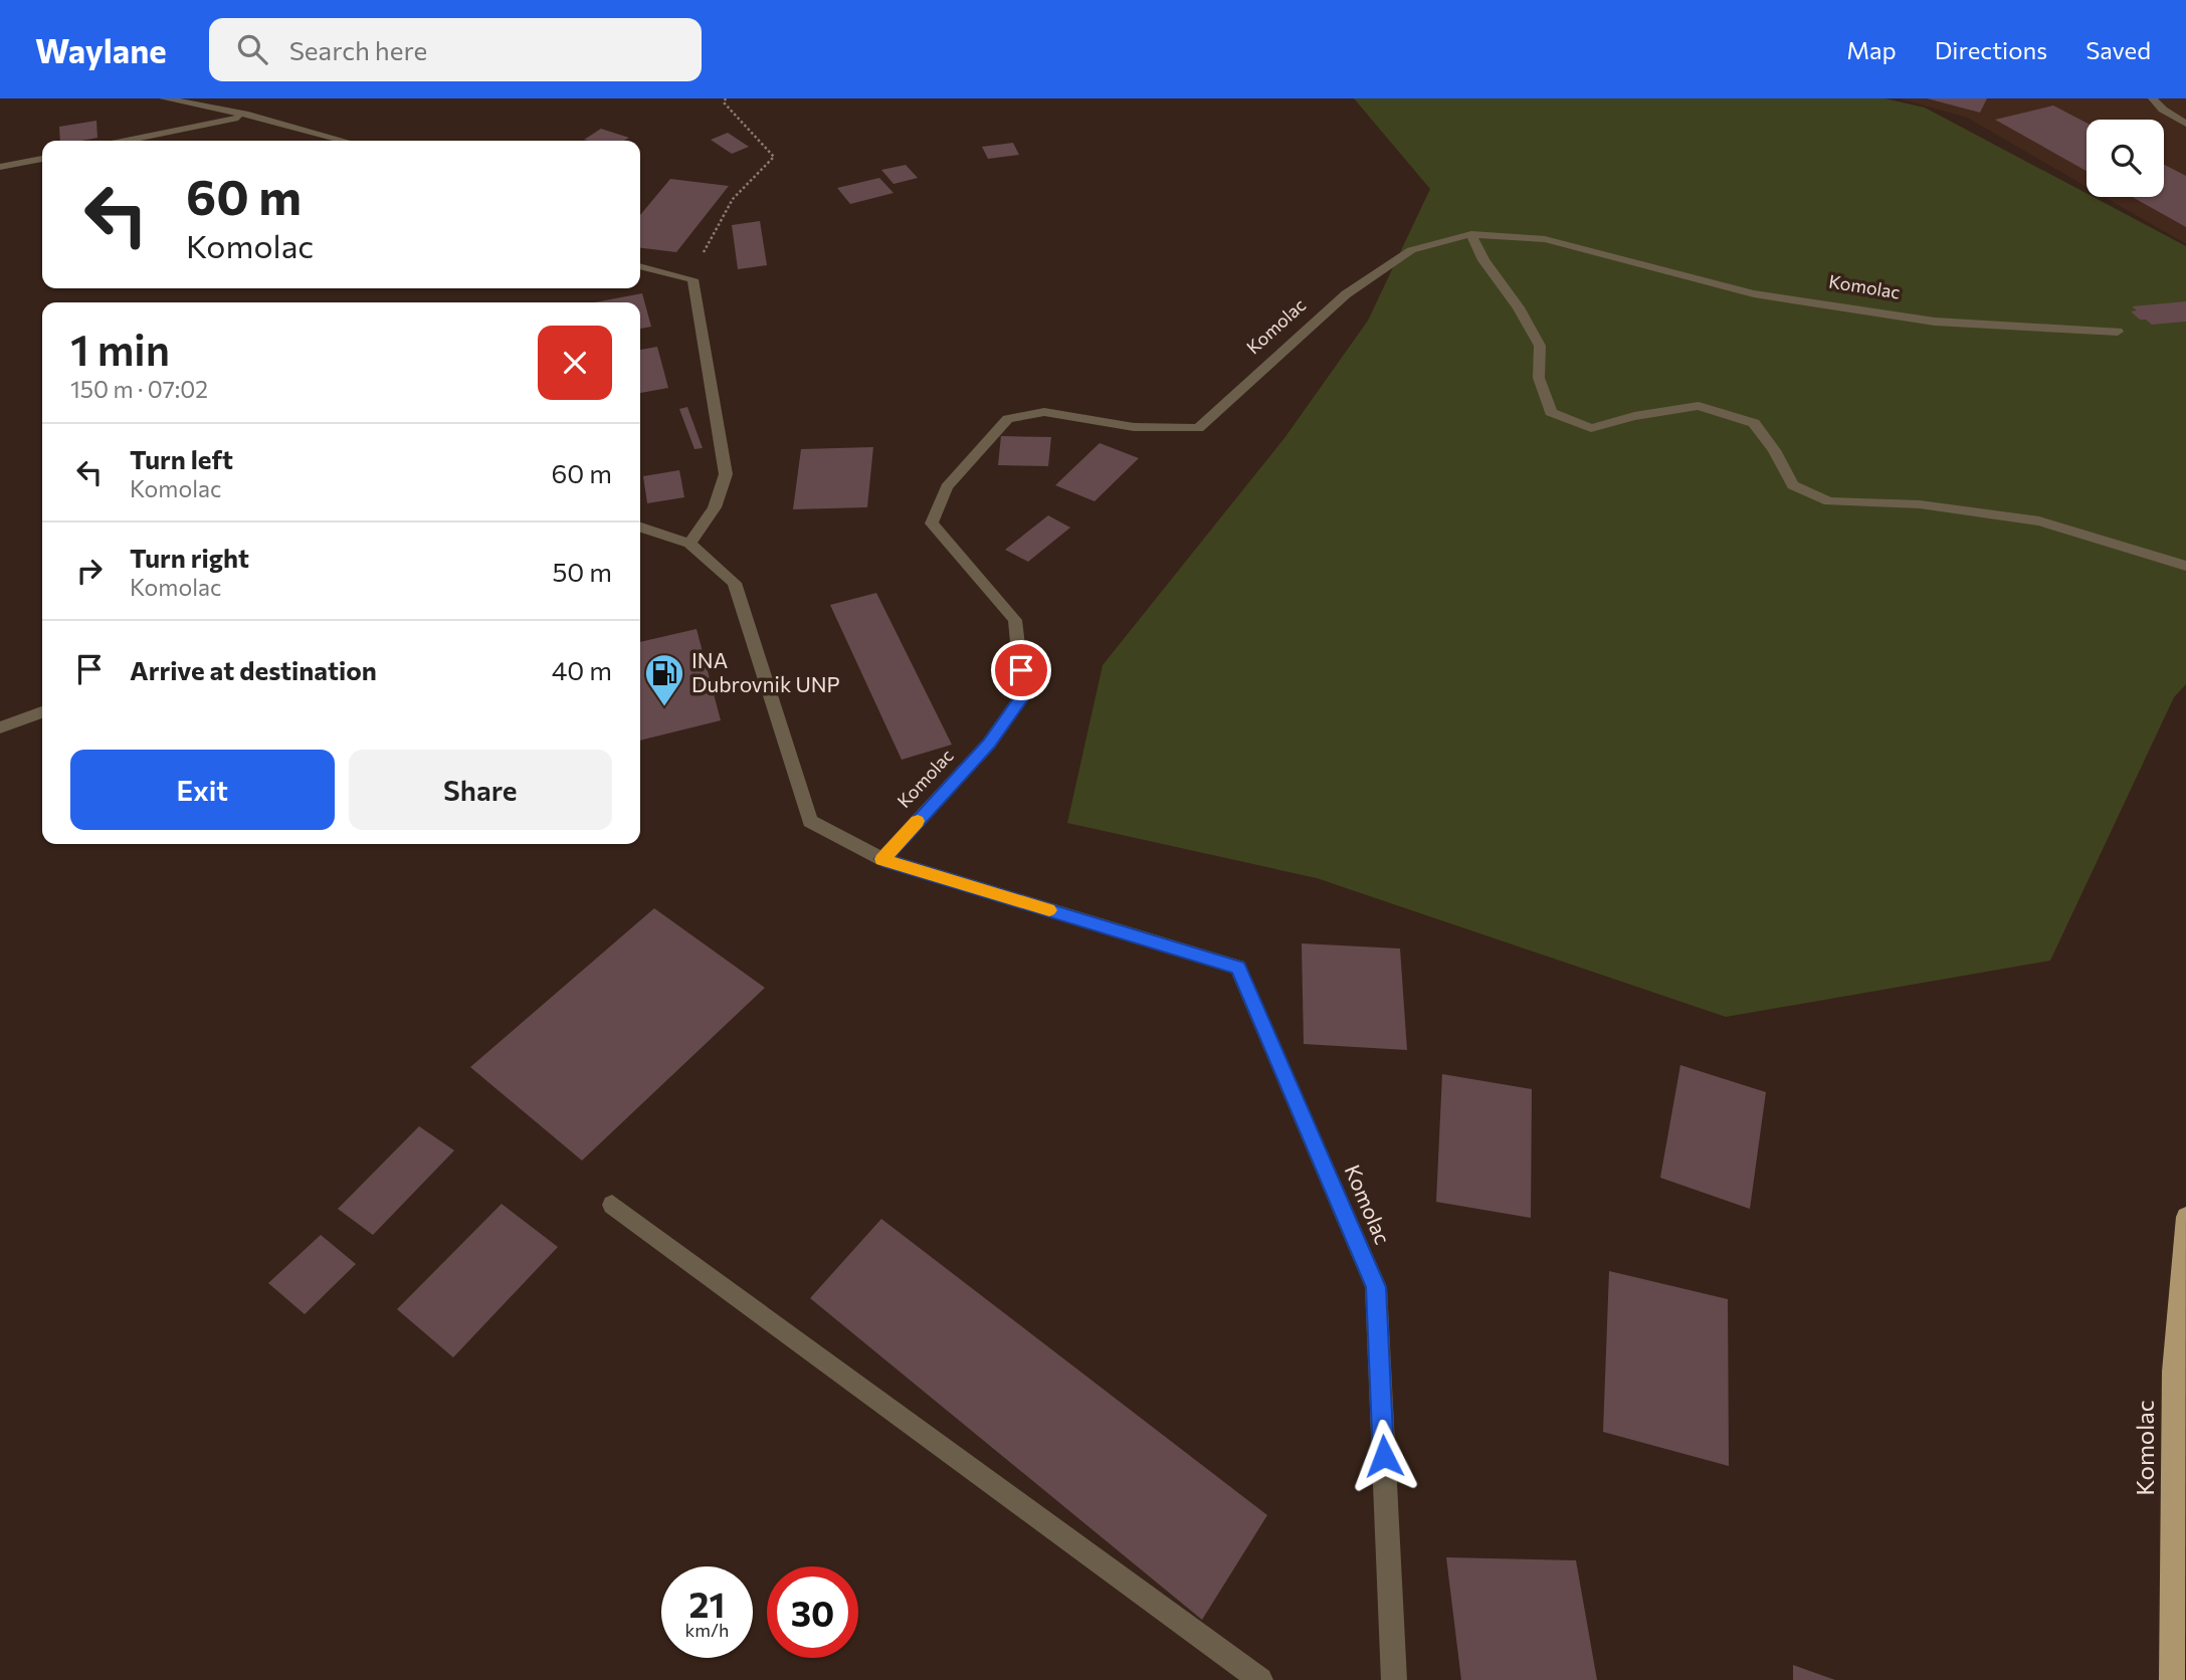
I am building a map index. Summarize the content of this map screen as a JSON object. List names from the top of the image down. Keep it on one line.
{"streets":{"main road":["Komolac"]},"places":{"fuel station":["INA Dubrovnik UNP"]},"page":{"header":"Waylane","search":"Search here","nav":["Map","Directions","Saved"],"turn":["60 m","Komolac"],"heading":["1 min","150 m · 07:02"],"list":[{"name":"Turn left","note":"Komolac","value":"60 m"},{"name":"Turn right","note":"Komolac","value":"50 m"},{"name":"Arrive at destination","value":"40 m"}],"buttons":["Exit","Share"],"speed":"21 km/h","limit":"30"}}
